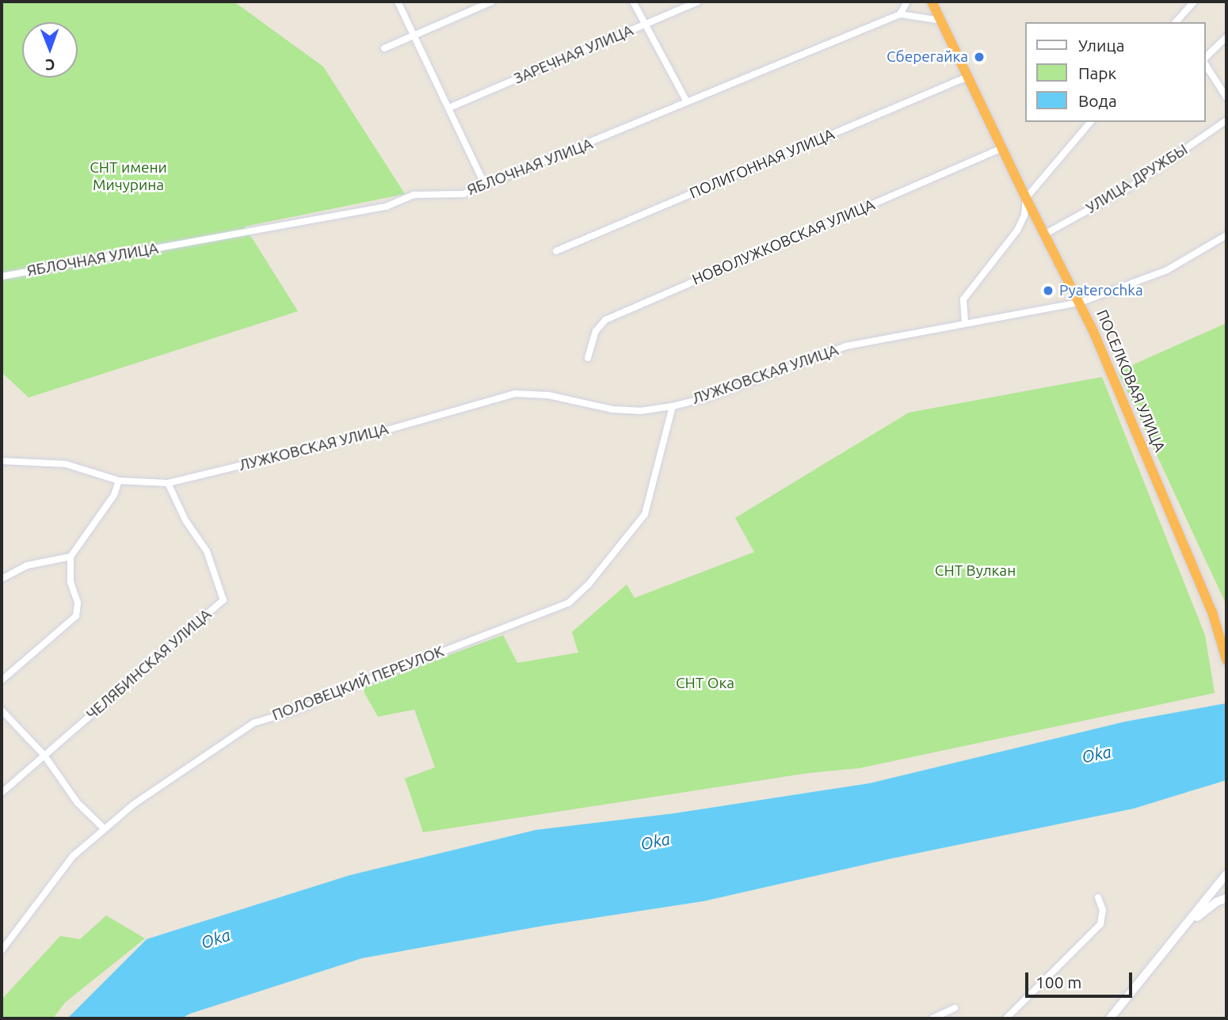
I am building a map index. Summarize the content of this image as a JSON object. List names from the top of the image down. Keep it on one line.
{"streets":{"highway":["ПОСЕЛКОВАЯ УЛИЦА"],"street":["ЗАРЕЧНАЯ УЛИЦА","ПОЛИГОННАЯ УЛИЦА","ЯБЛОЧНАЯ УЛИЦА","УЛИЦА ДРУЖБЫ","НОВОЛУЖКОВСКАЯ УЛИЦА","ЛУЖКОВСКАЯ УЛИЦА","ЧЕЛЯБИНСКАЯ УЛИЦА","ПОЛОВЕЦКИЙ ПЕРЕУЛОК"]},"crossings":[["ПОЛИГОННАЯ УЛИЦА","ПОСЕЛКОВАЯ УЛИЦА"],["УЛИЦА ДРУЖБЫ","ПОСЕЛКОВАЯ УЛИЦА"],["НОВОЛУЖКОВСКАЯ УЛИЦА","ПОСЕЛКОВАЯ УЛИЦА"],["ЛУЖКОВСКАЯ УЛИЦА","ПОСЕЛКОВАЯ УЛИЦА"],["ЛУЖКОВСКАЯ УЛИЦА","ЧЕЛЯБИНСКАЯ УЛИЦА"],["ЛУЖКОВСКАЯ УЛИЦА","ПОЛОВЕЦКИЙ ПЕРЕУЛОК"]],"water":["Oka"],"parks":["СНТ имени Мичурина","СНТ Вулкан","СНТ Ока"],"places":["Сберегайка","Pyaterochka"],"legend":["Улица","Парк","Вода"],"scale_bar":"100 m","north":"bottom"}
